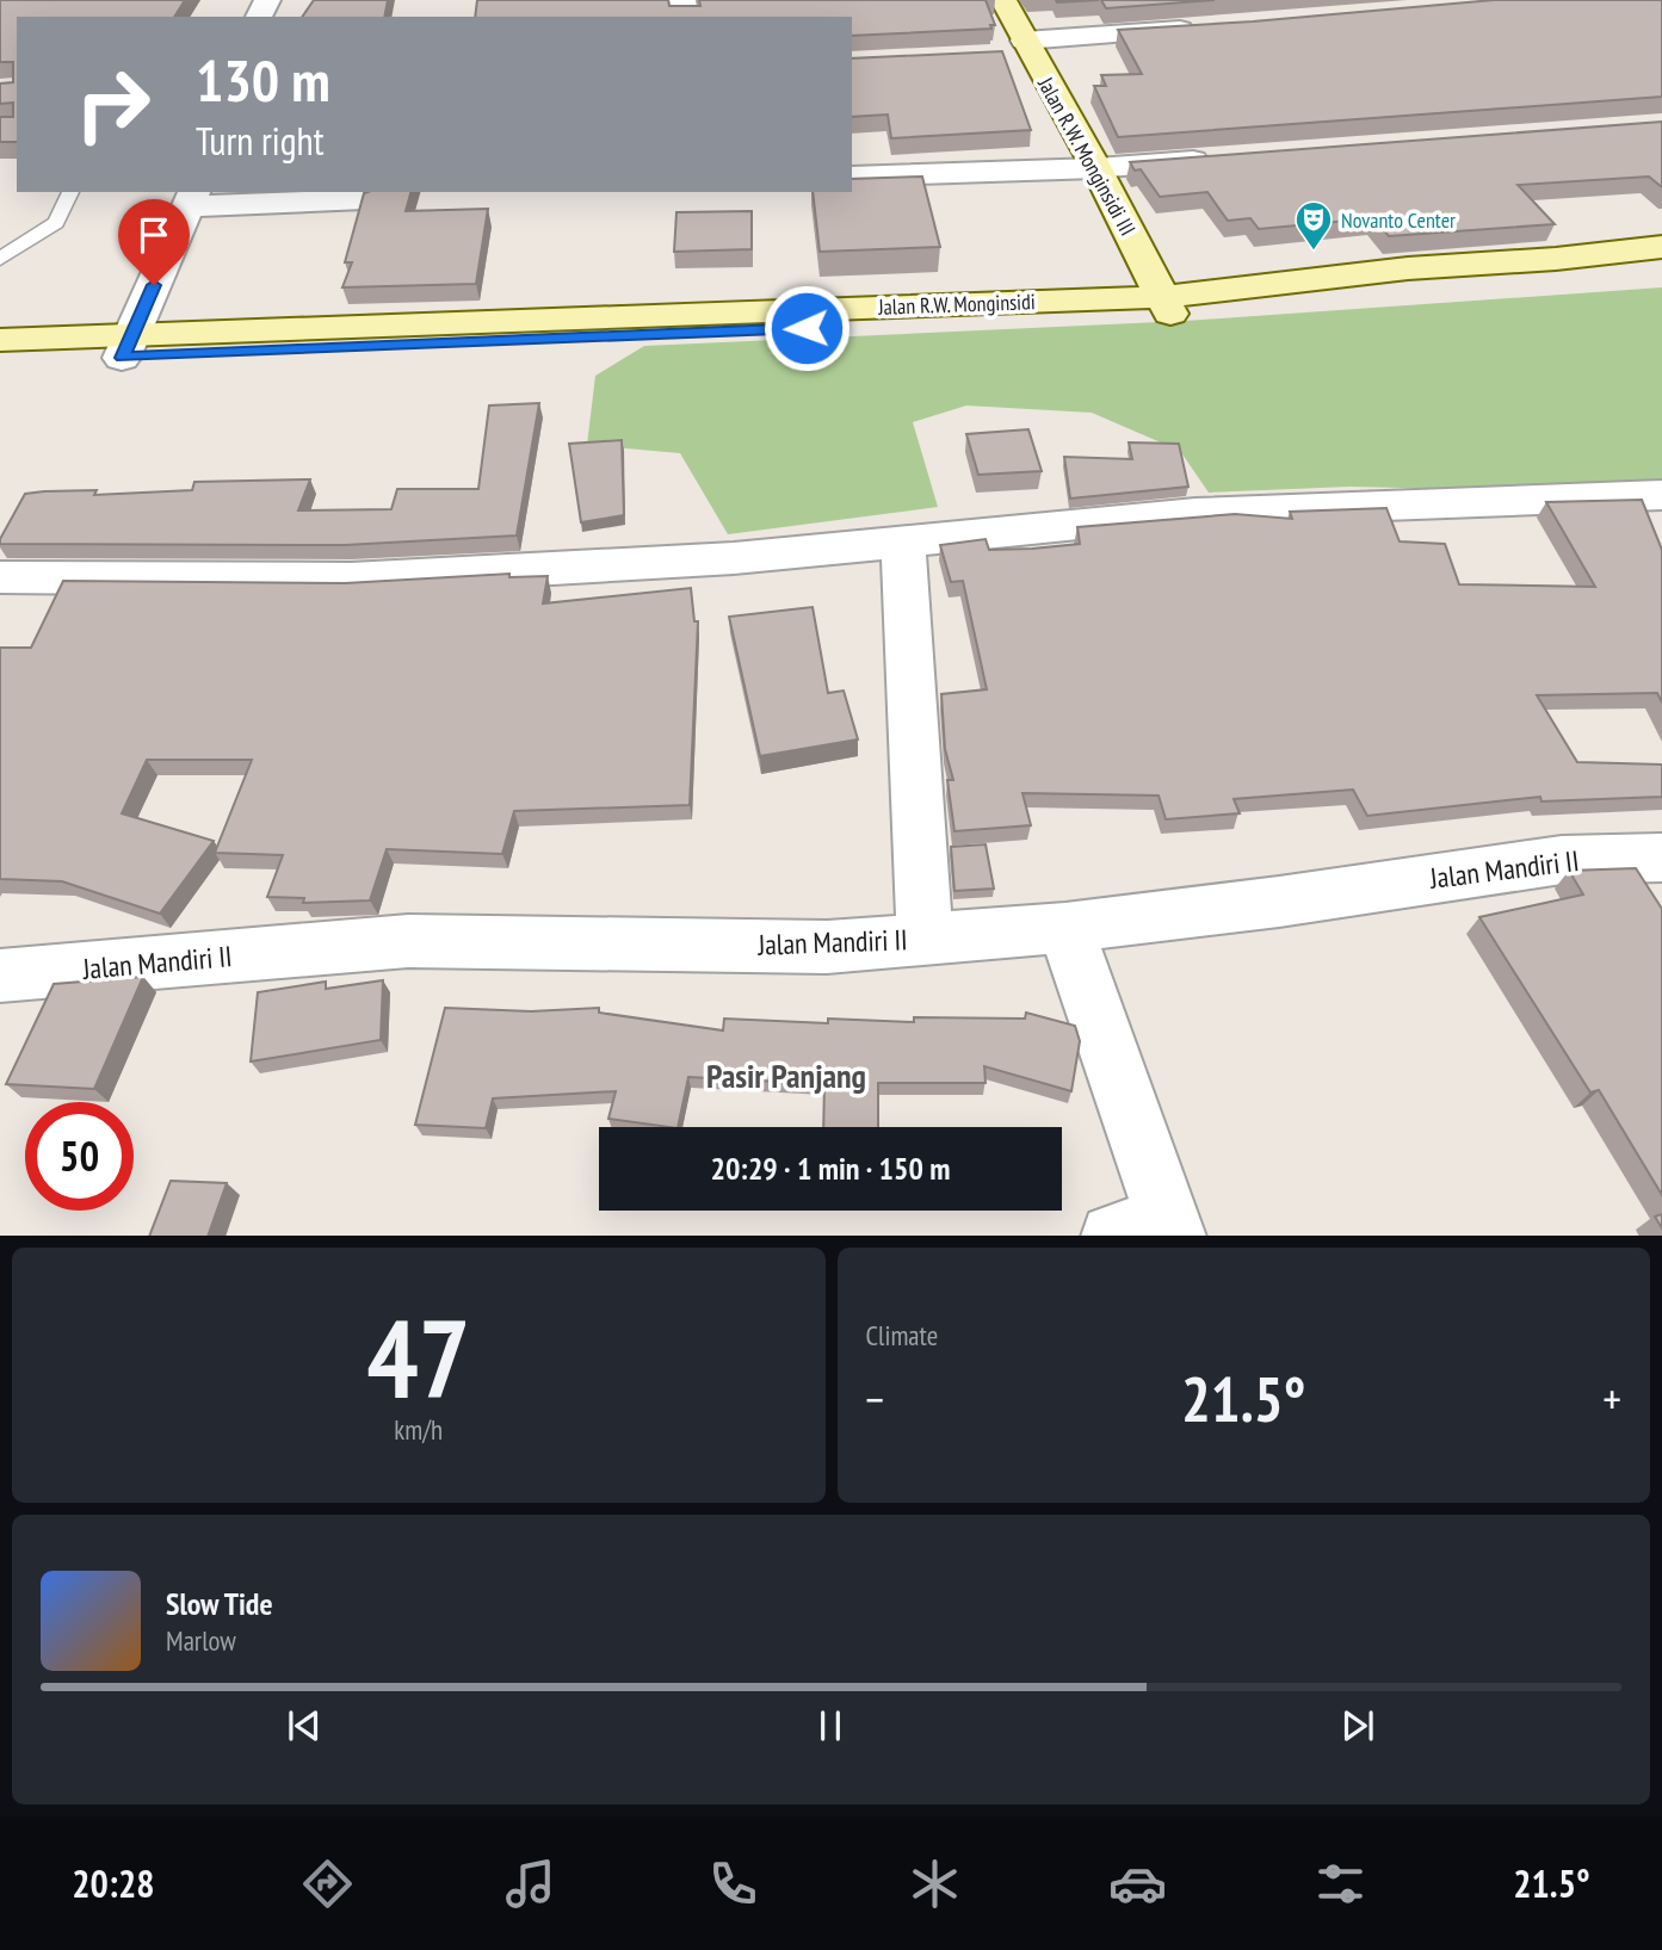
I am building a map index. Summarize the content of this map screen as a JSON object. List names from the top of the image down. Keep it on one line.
{"streets":{"main road":["Jalan R.W. Monginsidi III","Jalan R.W. Monginsidi"],"street":["Jalan Mandiri II"]},"crossings":[["Jalan R.W. Monginsidi III","Jalan R.W. Monginsidi"]],"districts":["Pasir Panjang"],"places":{"theatre":["Novanto Center"]},"page":{"turn":["130 m","Turn right"],"limit":"50","trip":"20:29 · 1 min · 150 m","tile":[["47","km/h"],"Climate"],"heat":["−","21.5°","+"],"song":["Slow Tide","Marlow"],"tabs":["20:28","21.5°"]}}
